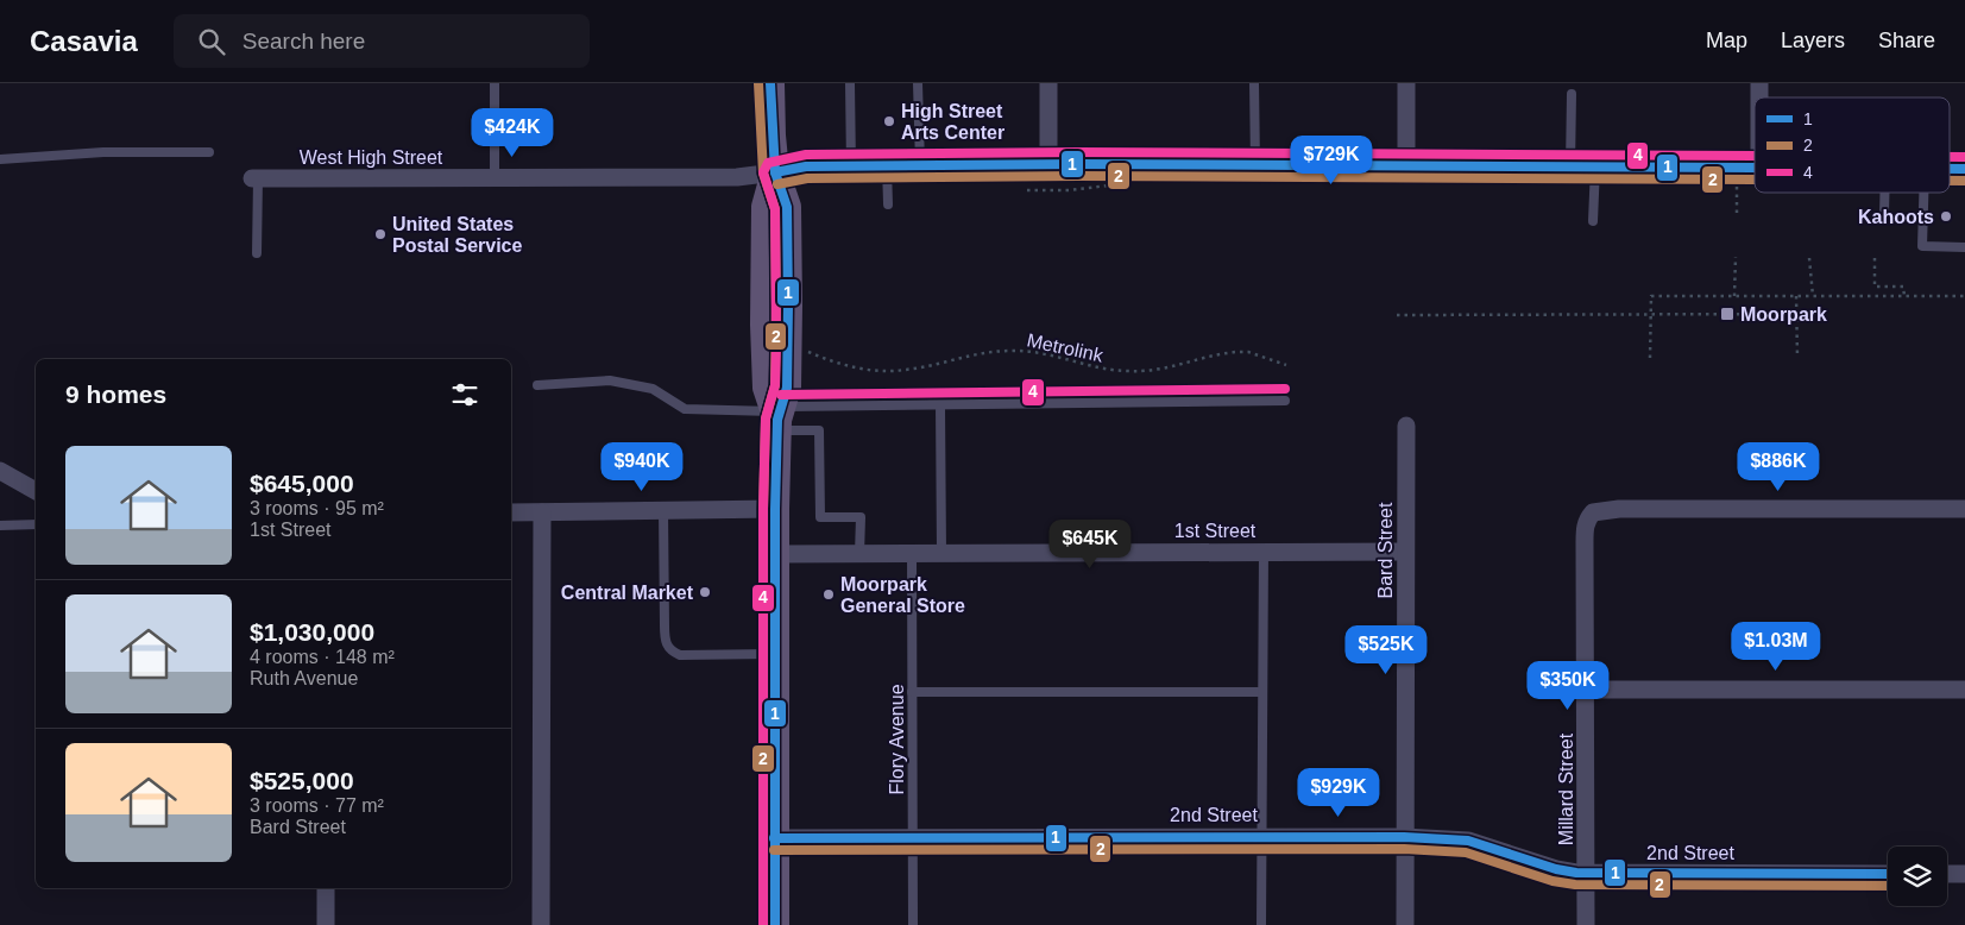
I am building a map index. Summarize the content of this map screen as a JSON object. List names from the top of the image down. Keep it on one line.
{"streets":{"street":["West High Street","1st Street","Bard Street","Millard Street","2nd Street"],"lane":["Flory Avenue"],"path":["Metrolink"]},"crossings":[["1st Street","Bard Street"],["1st Street","Flory Avenue"],["Bard Street","2nd Street"],["Flory Avenue","2nd Street"],["Millard Street","2nd Street"]],"places":{"other":["High Street Arts Center","Kahoots","United States Postal Service","Central Market","Moorpark General Store"],"transit":["Moorpark"]},"lines":["transit line 1","transit line 2","transit line 4"],"legend":["1","2","4"],"page":{"header":"Casavia","search":"Search here","nav":["Map","Layers","Share"],"price":["$424K","$729K","$940K","$886K","$645K","$1.03M","$525K","$350K","$929K"],"heading":"9 homes","list":[{"name":"$645,000","note":"3 rooms · 95 m² · 1st Street"},{"name":"$1,030,000","note":"4 rooms · 148 m² · Ruth Avenue"},{"name":"$525,000","note":"3 rooms · 77 m² · Bard Street"}]}}
